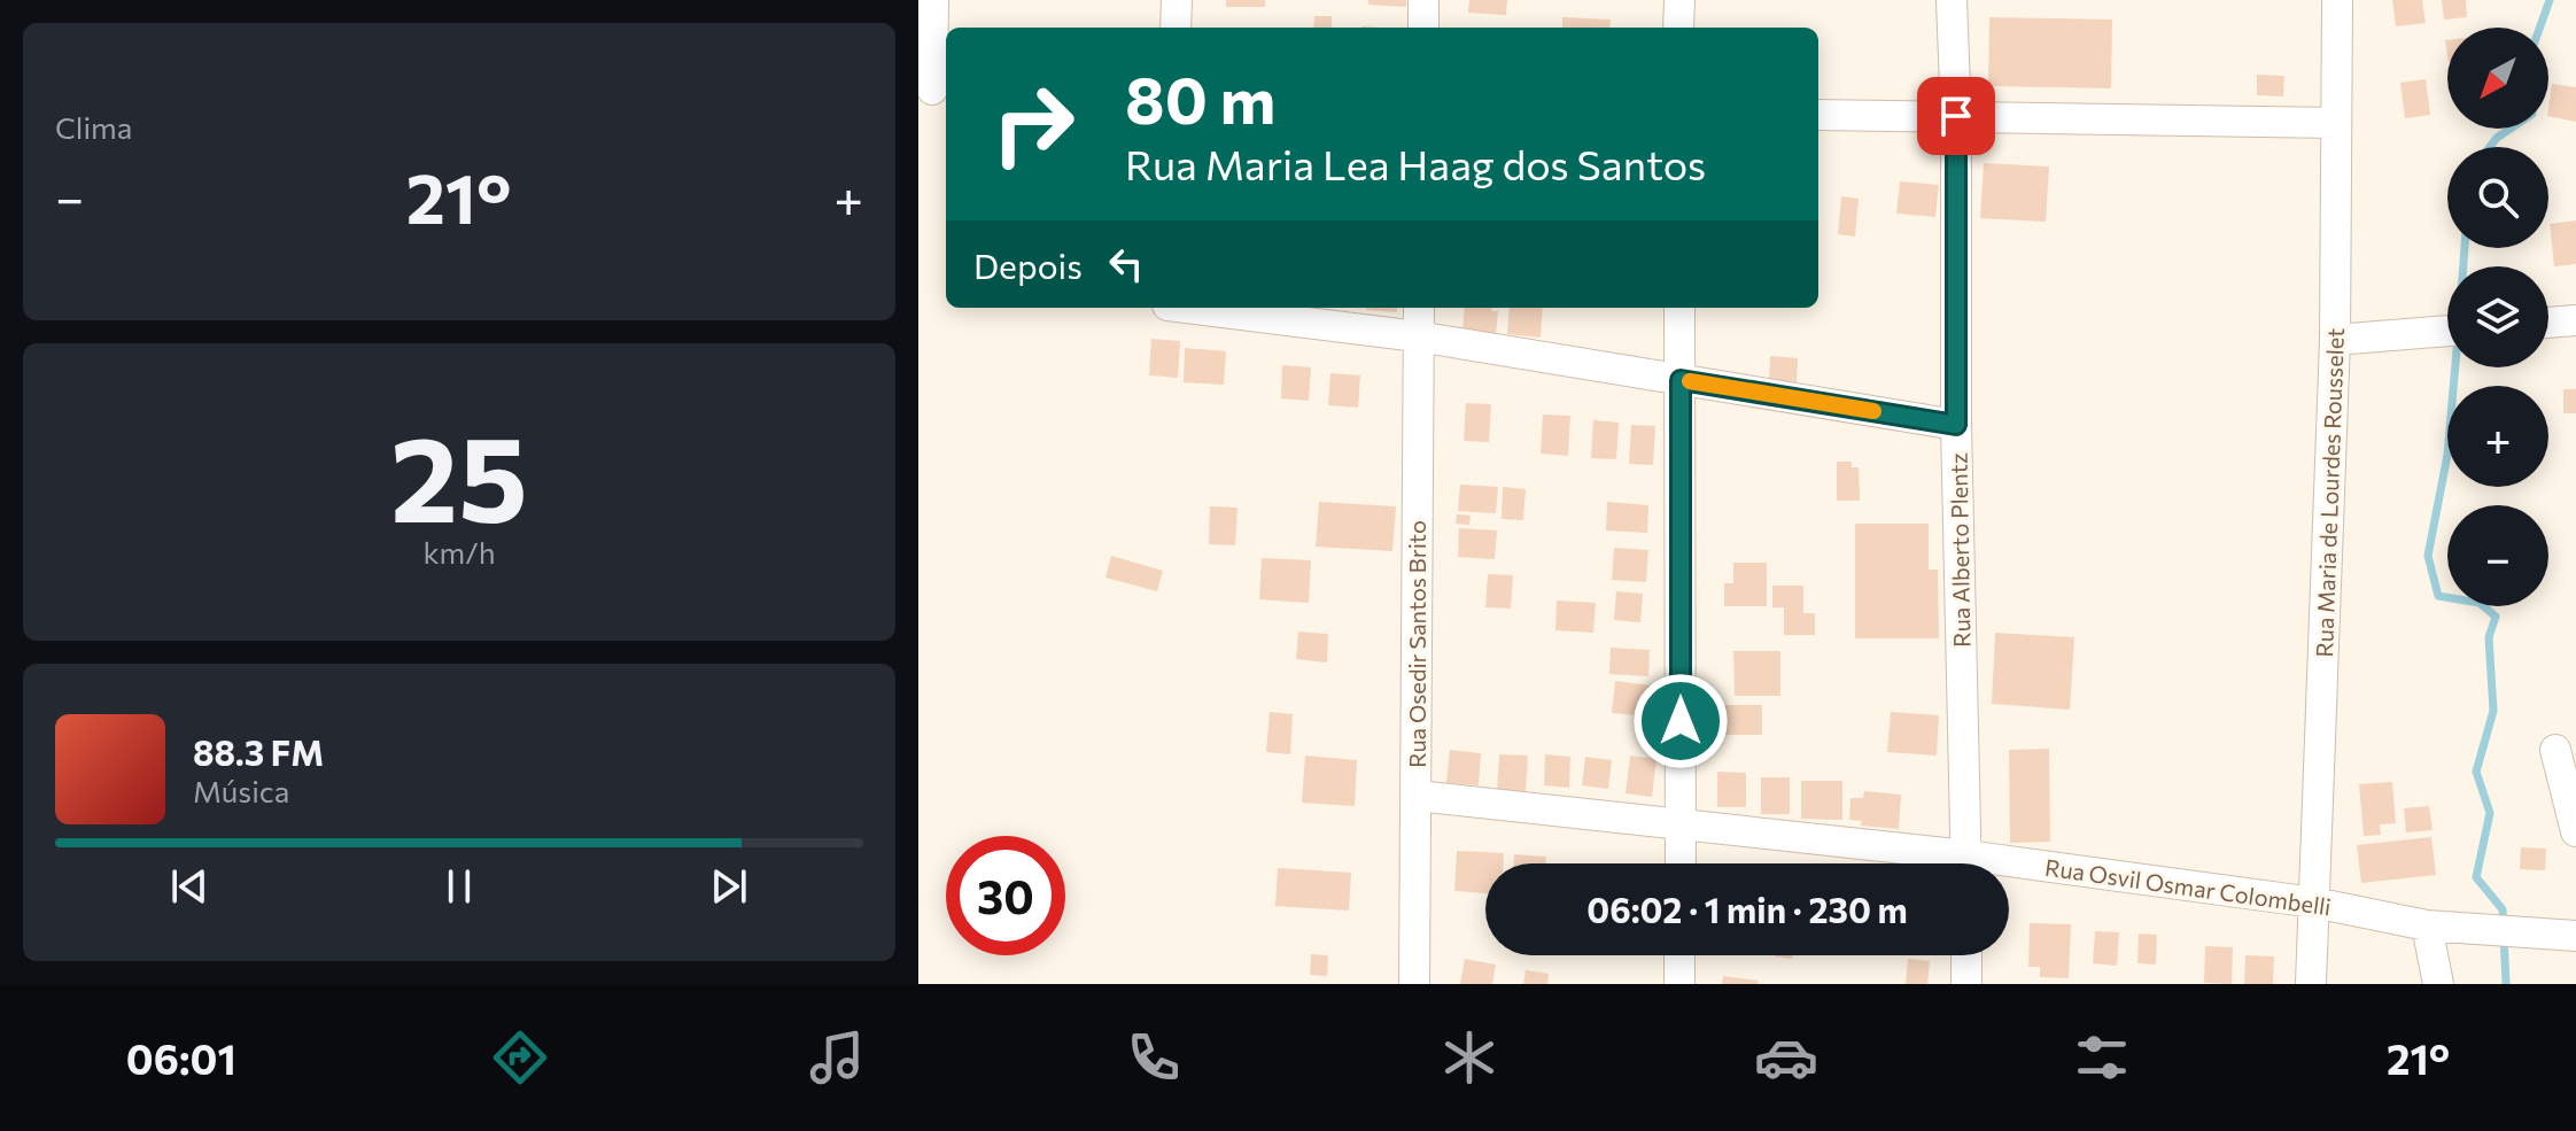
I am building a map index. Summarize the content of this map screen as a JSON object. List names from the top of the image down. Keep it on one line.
{"streets":{"street":["Rua Maria de Lourdes Rousselet","Rua Alberto Plentz","Rua Osedir Santos Brito","Rua Osvil Osmar Colombelli"]},"crossings":[["Rua Maria de Lourdes Rousselet","Rua Osvil Osmar Colombelli"],["Rua Osedir Santos Brito","Rua Osvil Osmar Colombelli"]],"north":"bottom left","page":{"tile":["Clima",["25","km/h"]],"map_buttons":["+","−"],"turn":["80 m","Rua Maria Lea Haag dos Santos"],"heat":["−","21°","+"],"then":"Depois","song":["88.3 FM","Música"],"limit":"30","trip":"06:02 · 1 min · 230 m","tabs":["06:01","21°"]}}
